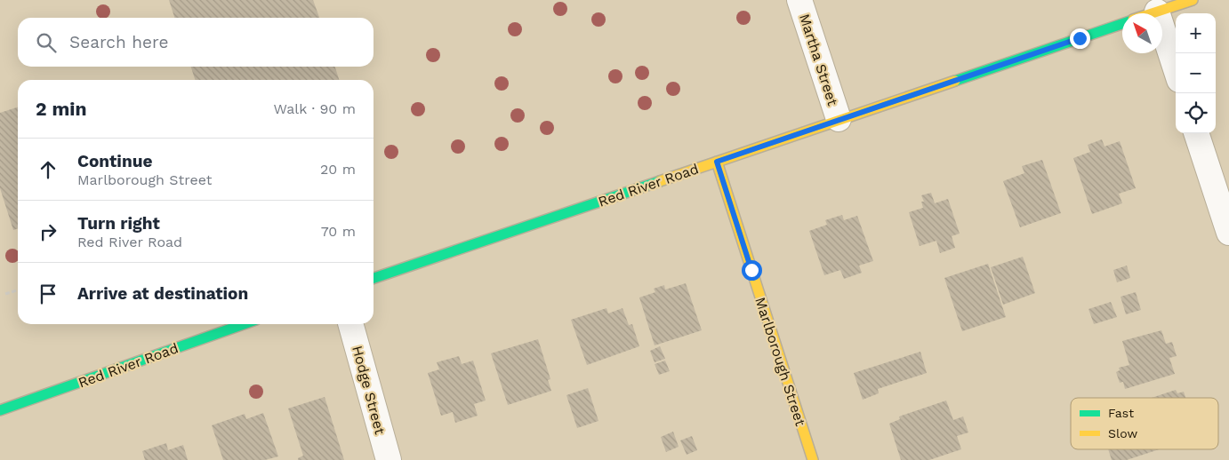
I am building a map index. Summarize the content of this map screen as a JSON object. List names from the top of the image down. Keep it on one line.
{"streets":{"main road":["Red River Road","Marlborough Street"],"street":["Martha Street","Hodge Street"]},"crossings":[["Martha Street","Red River Road"],["Red River Road","Marlborough Street"]],"legend":["Fast","Slow"],"north":"top left","page":{"map_buttons":["+","−"],"search":"Search here","heading":["2 min","Walk · 90 m"],"list":[["Continue","Marlborough Street","20 m"],["Turn right","Red River Road","70 m"],"Arrive at destination"]}}
